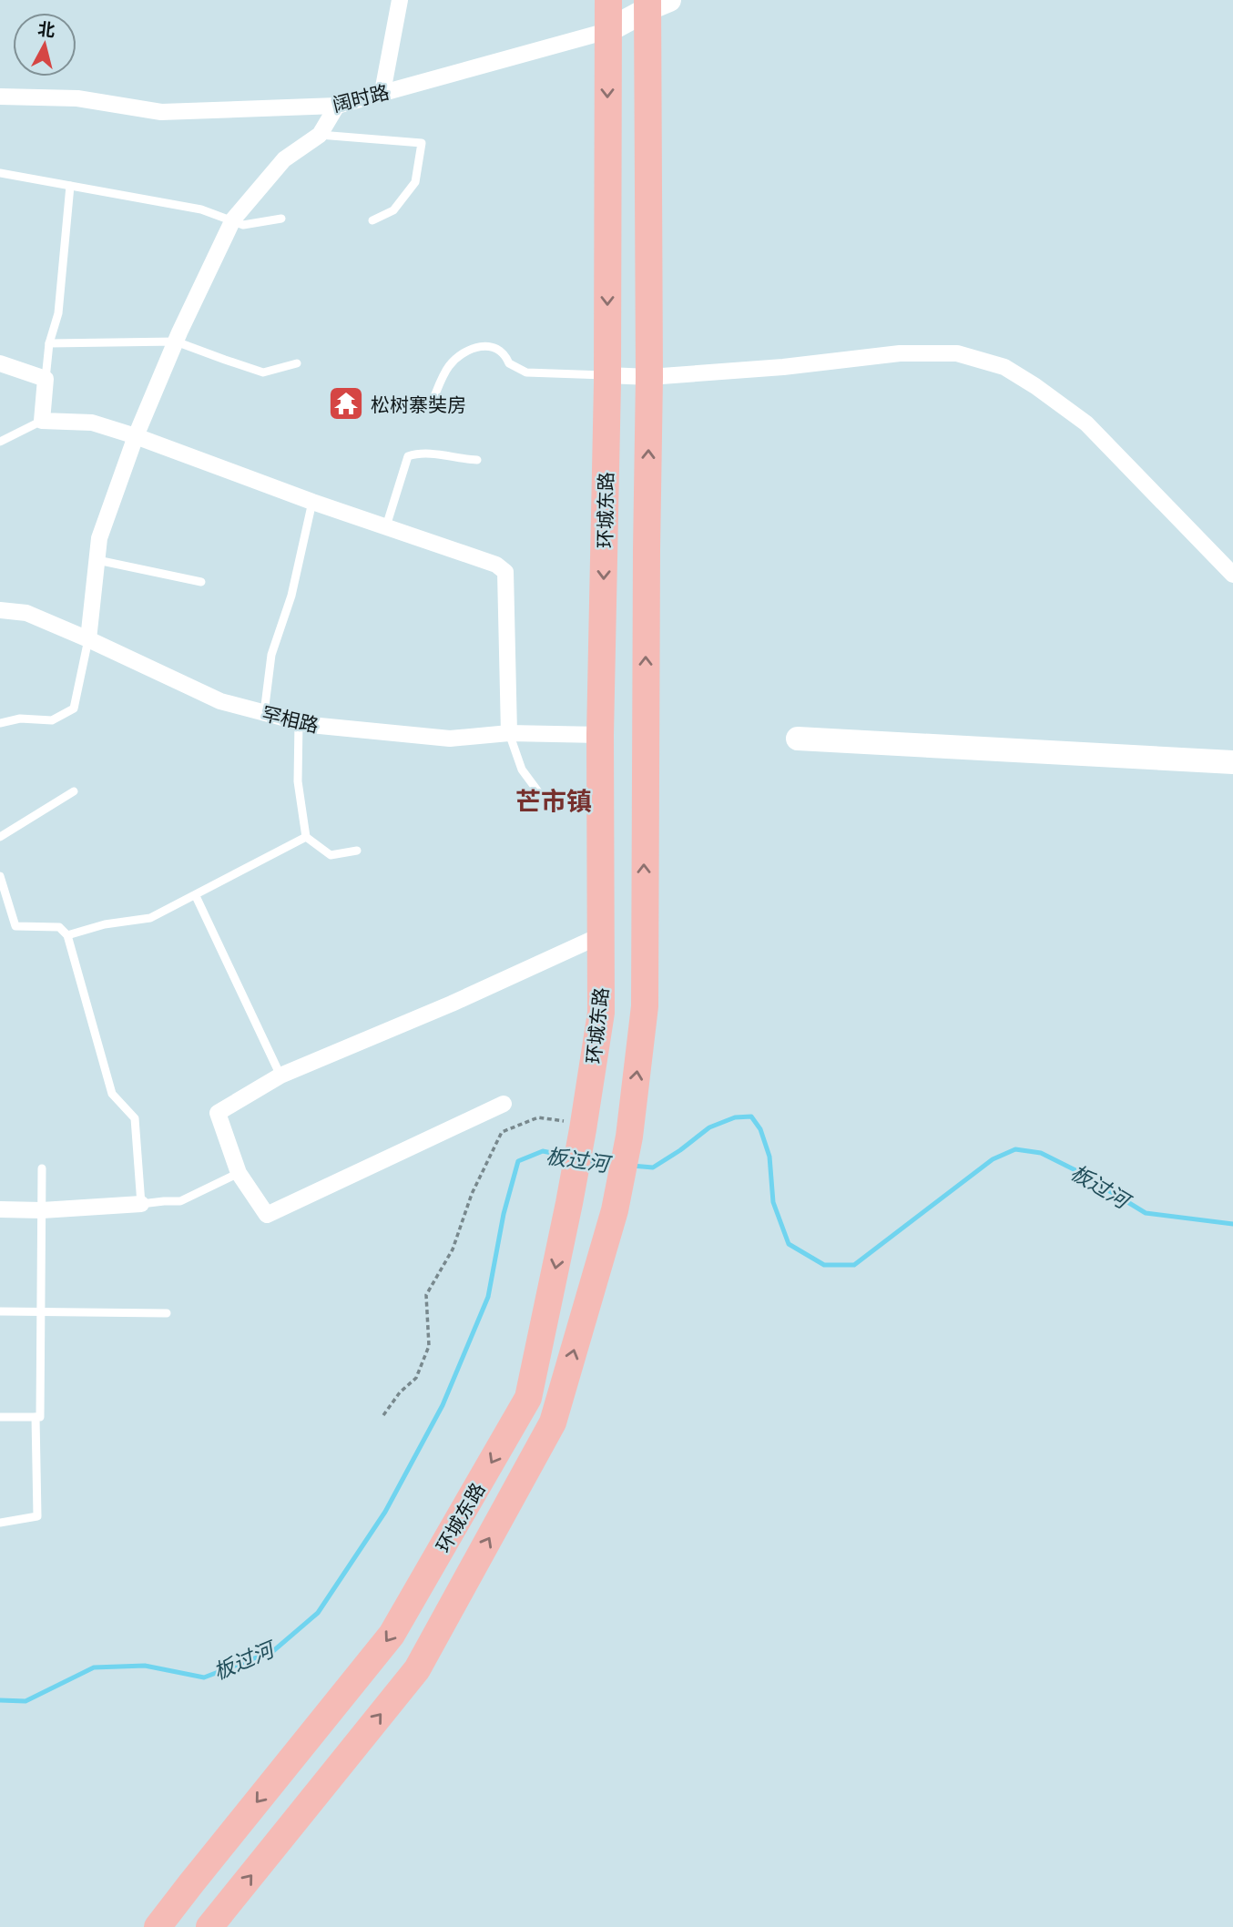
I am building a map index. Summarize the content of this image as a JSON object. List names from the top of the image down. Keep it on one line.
{"streets":{"main road":["环城东路"],"street":["阔时路","罕相路"]},"crossings":[["阔时路","环城东路"],["环城东路","罕相路"]],"districts":["芒市镇"],"water":["板过河"],"places":{"temple":["松树寨奘房"]},"north":"top"}
